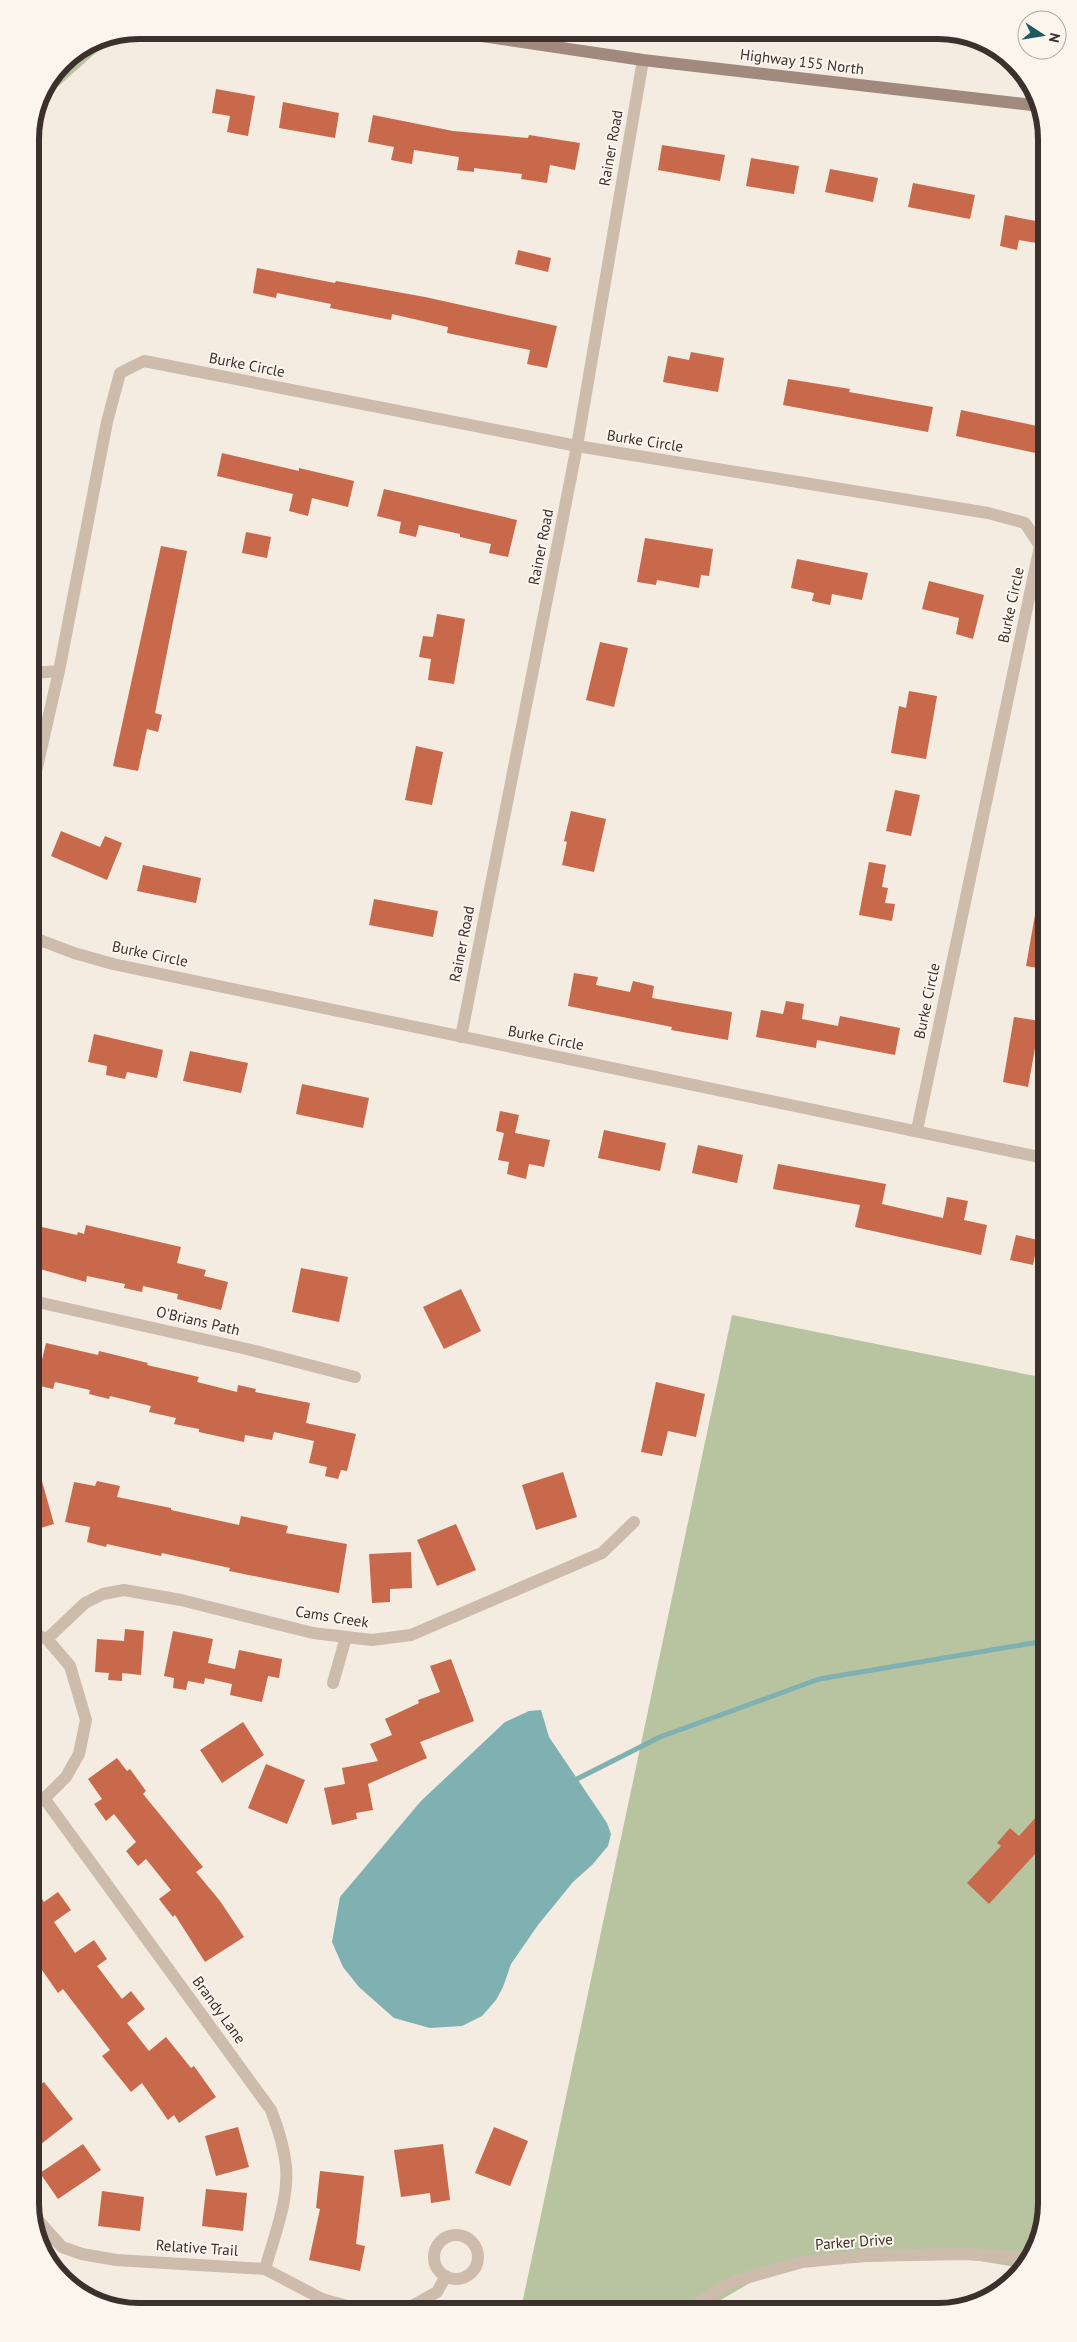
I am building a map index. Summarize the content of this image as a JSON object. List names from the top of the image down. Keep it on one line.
{"streets":{"main road":["Highway 155 North"],"street":["Rainer Road","Burke Circle","O'Brians Path","Cams Creek","Brandy Lane","Parker Drive","Relative Trail"]},"crossings":[["Highway 155 North","Rainer Road"],["Rainer Road","Burke Circle"],["Brandy Lane","Relative Trail"]],"north":"right"}
